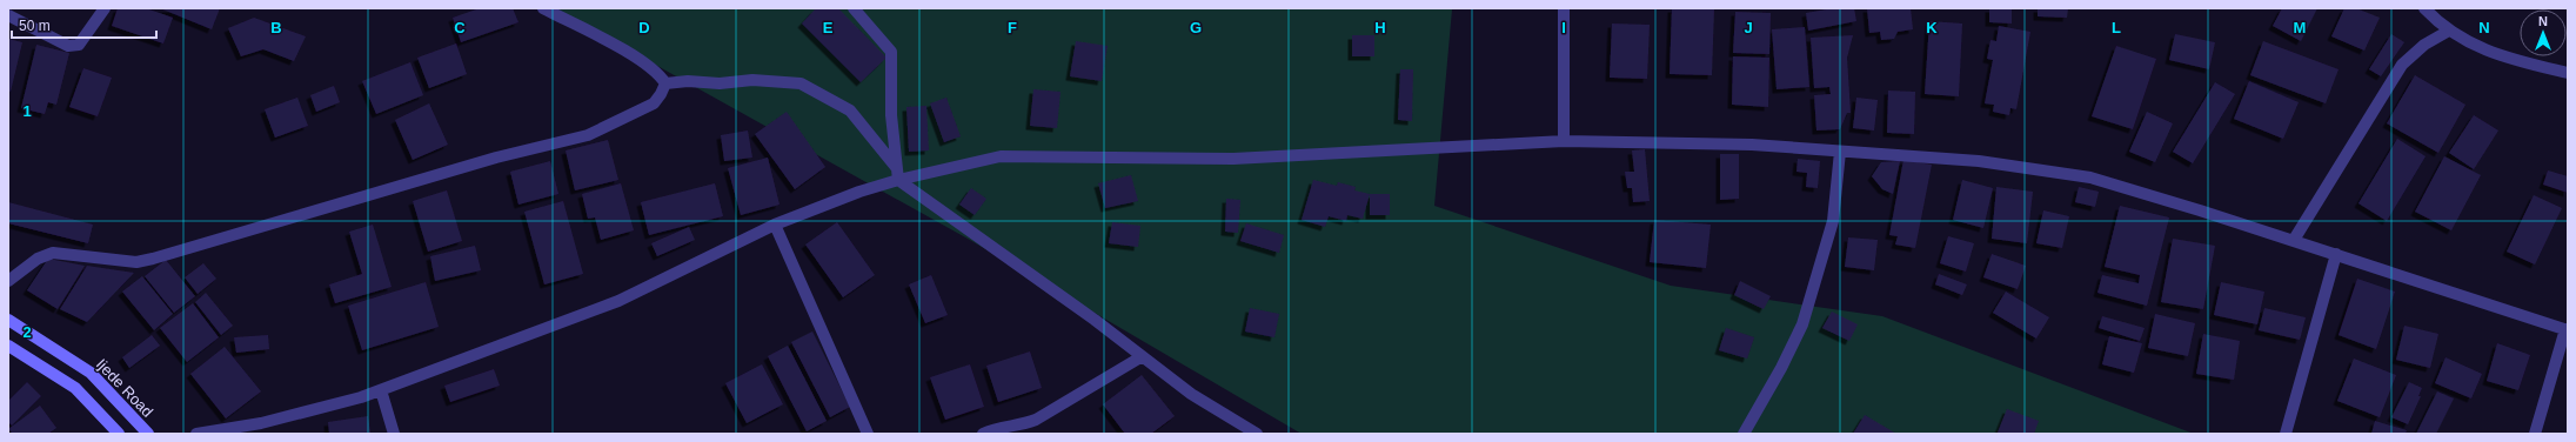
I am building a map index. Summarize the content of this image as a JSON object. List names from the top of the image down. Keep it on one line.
{"streets":{"main road":["Ijede Road"]},"scale_bar":"50 m","north":"top","grid":{"columns":["B","C","D","E","F","G","H","I","J","K","L","M","N"],"rows":["1","2"]}}
